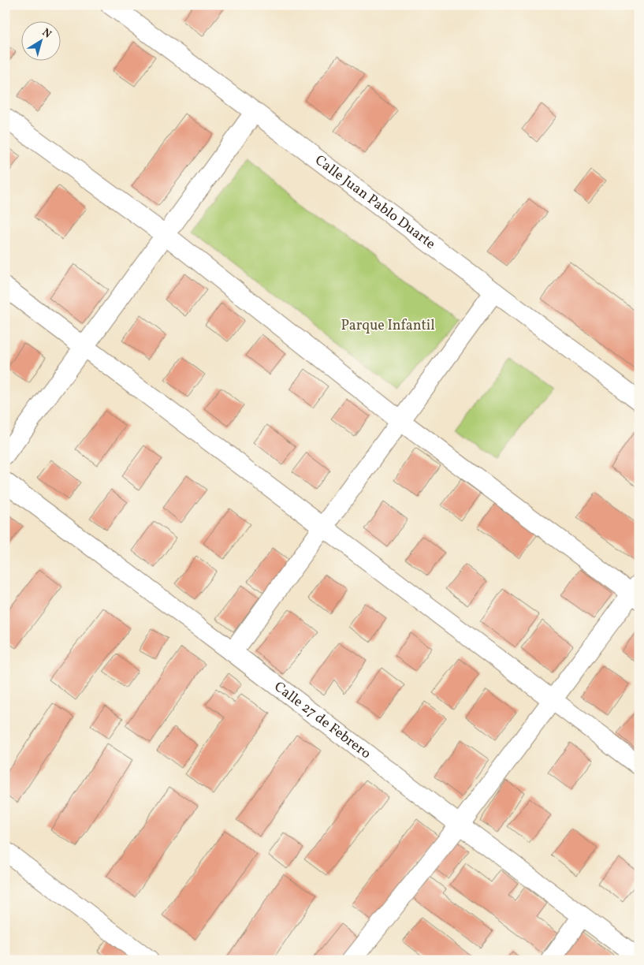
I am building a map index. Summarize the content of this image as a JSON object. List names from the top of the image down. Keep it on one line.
{"streets":{"street":["Calle Juan Pablo Duarte","Calle 27 de Febrero"]},"parks":["Parque Infantil"],"north":"top right"}
